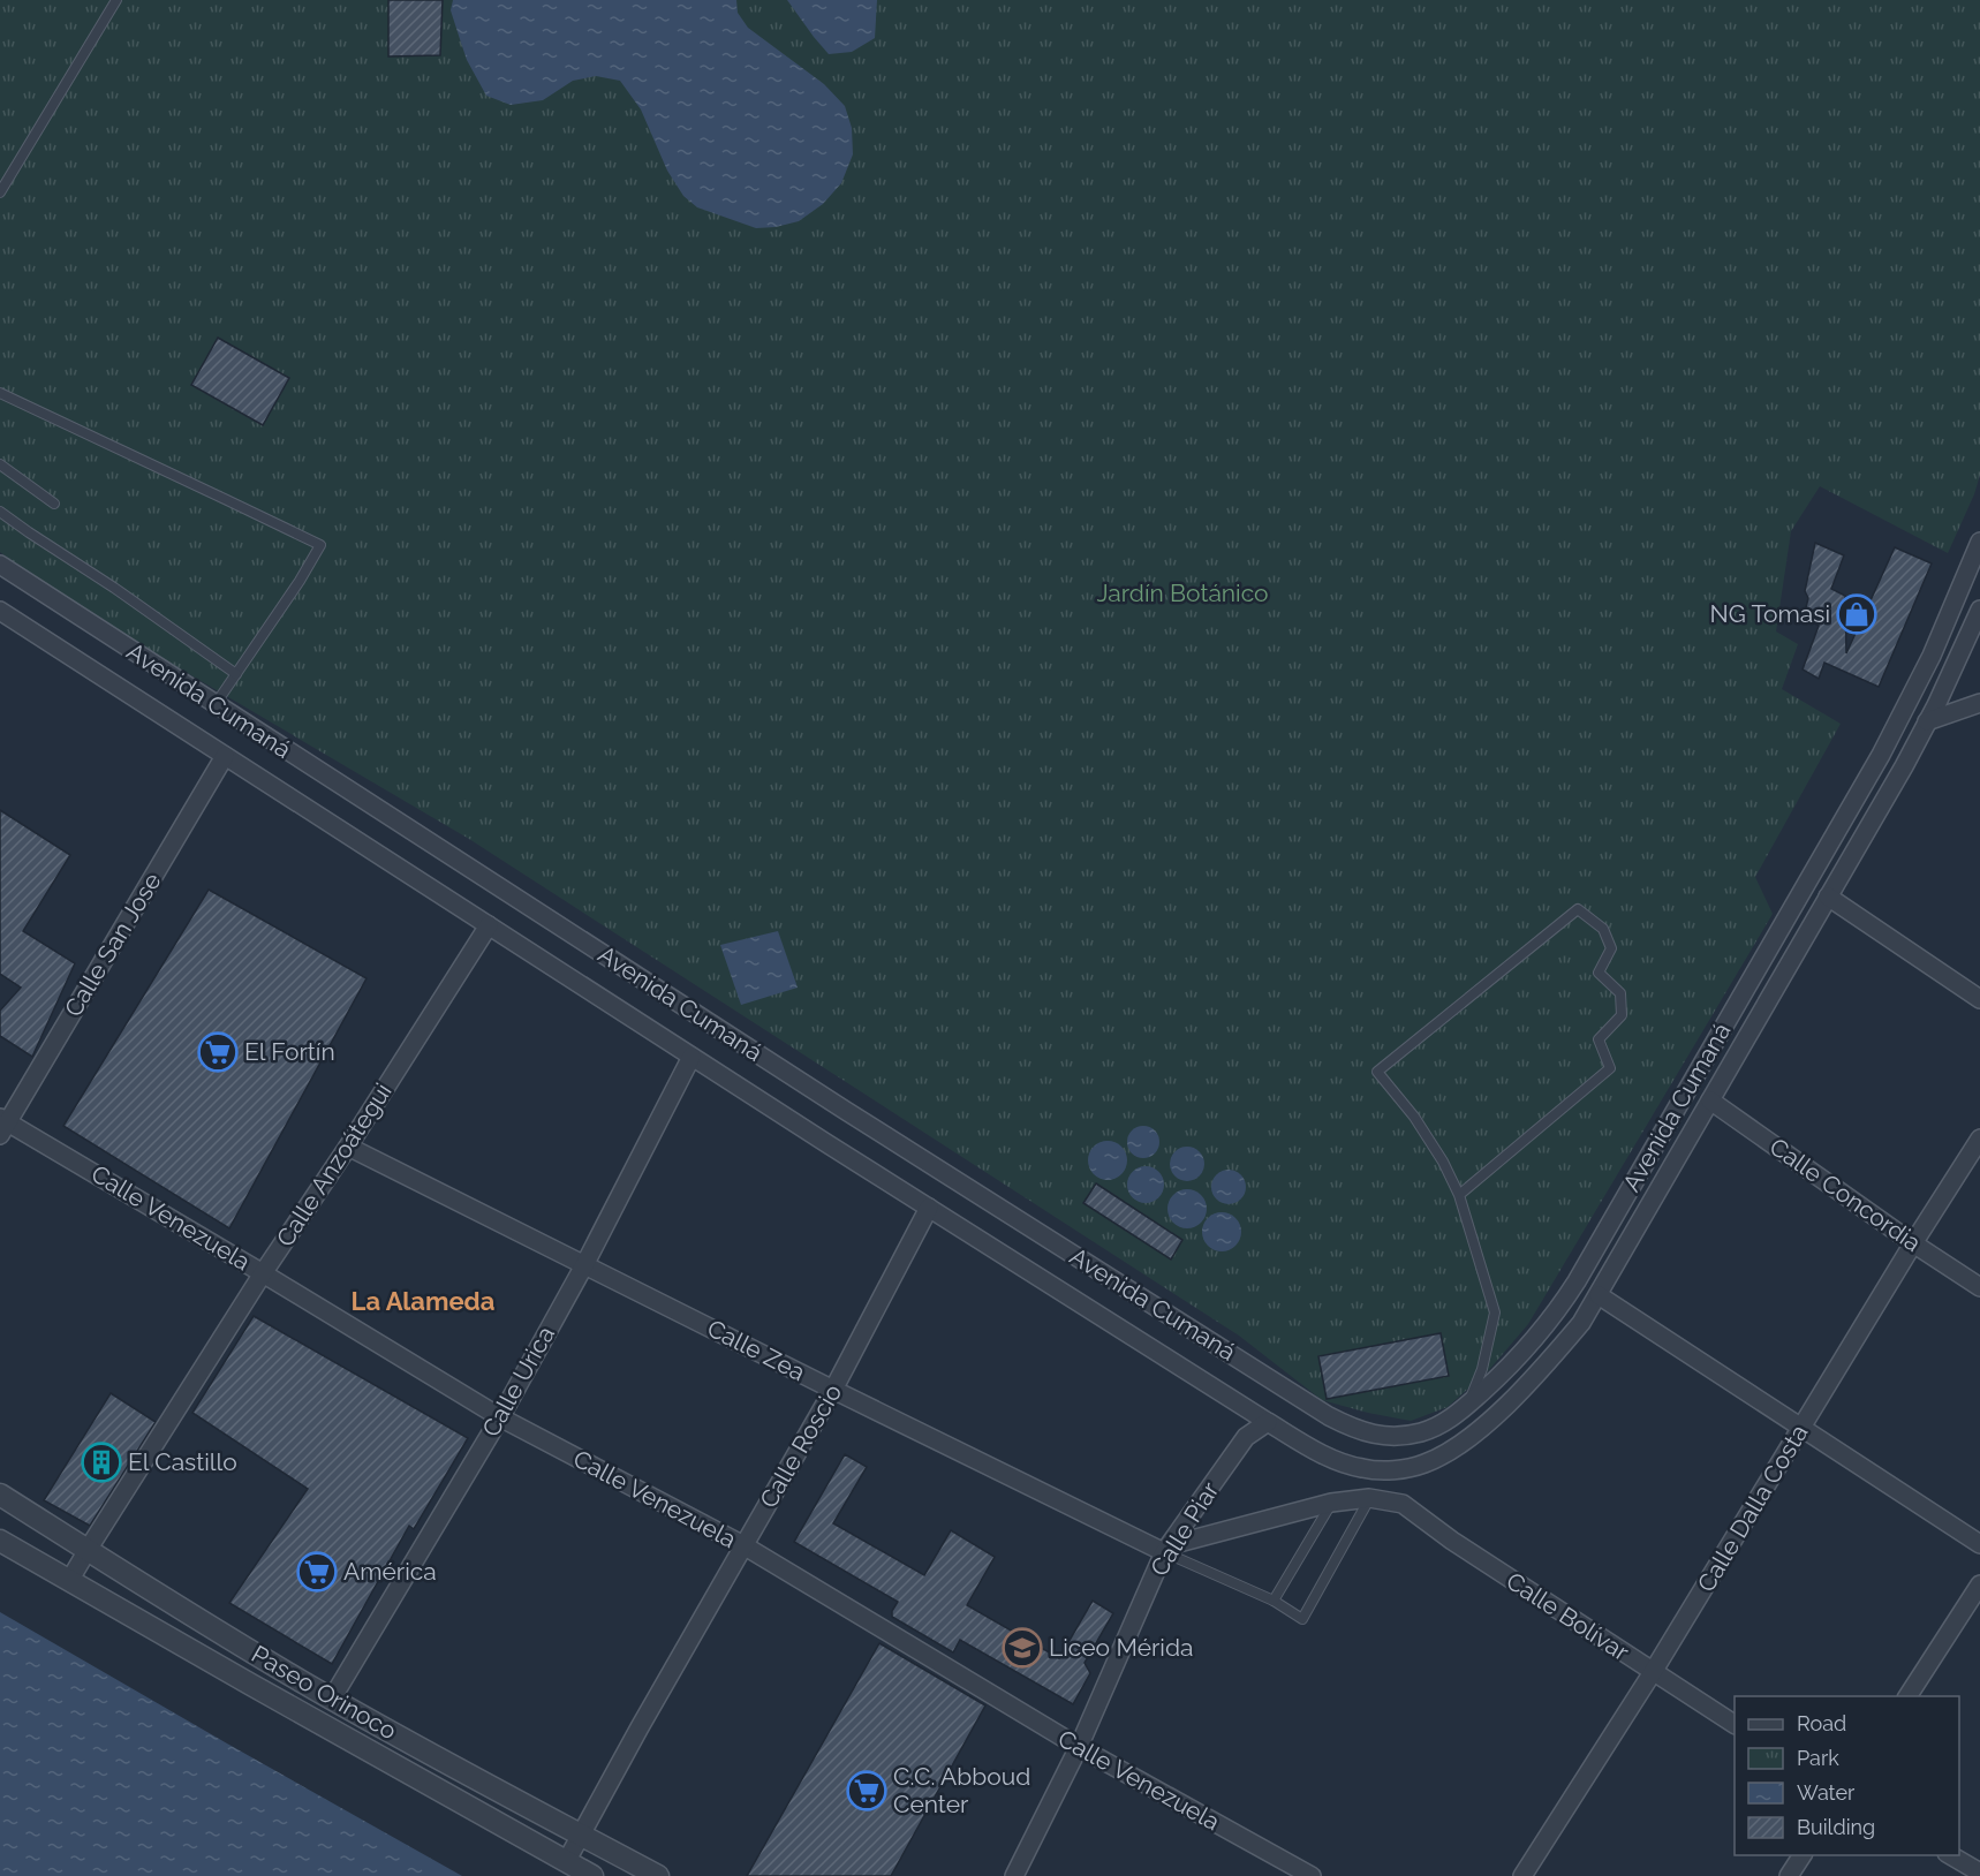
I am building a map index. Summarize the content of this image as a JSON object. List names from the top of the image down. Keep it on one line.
{"streets":{"street":["Avenida Cumaná","Calle San Jose","Calle Anzoátegui","Calle Concordia","Calle Venezuela","Calle Zea","Calle Urica","Calle Roscio","Calle Dalla Costa","Calle Piar","Calle Bolívar","Paseo Orinoco"]},"crossings":[["Avenida Cumaná","Calle San Jose"],["Avenida Cumaná","Calle Anzoátegui"],["Avenida Cumaná","Calle Concordia"],["Avenida Cumaná","Calle Urica"],["Avenida Cumaná","Calle Roscio"],["Avenida Cumaná","Calle Piar"],["Calle San Jose","Calle Venezuela"],["Calle Anzoátegui","Calle Venezuela"],["Calle Anzoátegui","Calle Zea"],["Calle Anzoátegui","Paseo Orinoco"],["Calle Concordia","Calle Dalla Costa"],["Calle Venezuela","Calle Urica"],["Calle Venezuela","Calle Roscio"],["Calle Venezuela","Calle Piar"],["Calle Zea","Calle Urica"],["Calle Zea","Calle Roscio"],["Calle Zea","Calle Piar"],["Calle Urica","Paseo Orinoco"],["Calle Roscio","Paseo Orinoco"],["Calle Dalla Costa","Calle Bolívar"]],"districts":["La Alameda"],"parks":["Jardín Botánico"],"places":{"shop":["NG Tomasi"],"supermarket":["El Fortín","América","C.C. Abboud Center"],"building":["El Castillo"],"school or university":["Liceo Mérida"]},"legend":["Road","Park","Water","Building"]}
